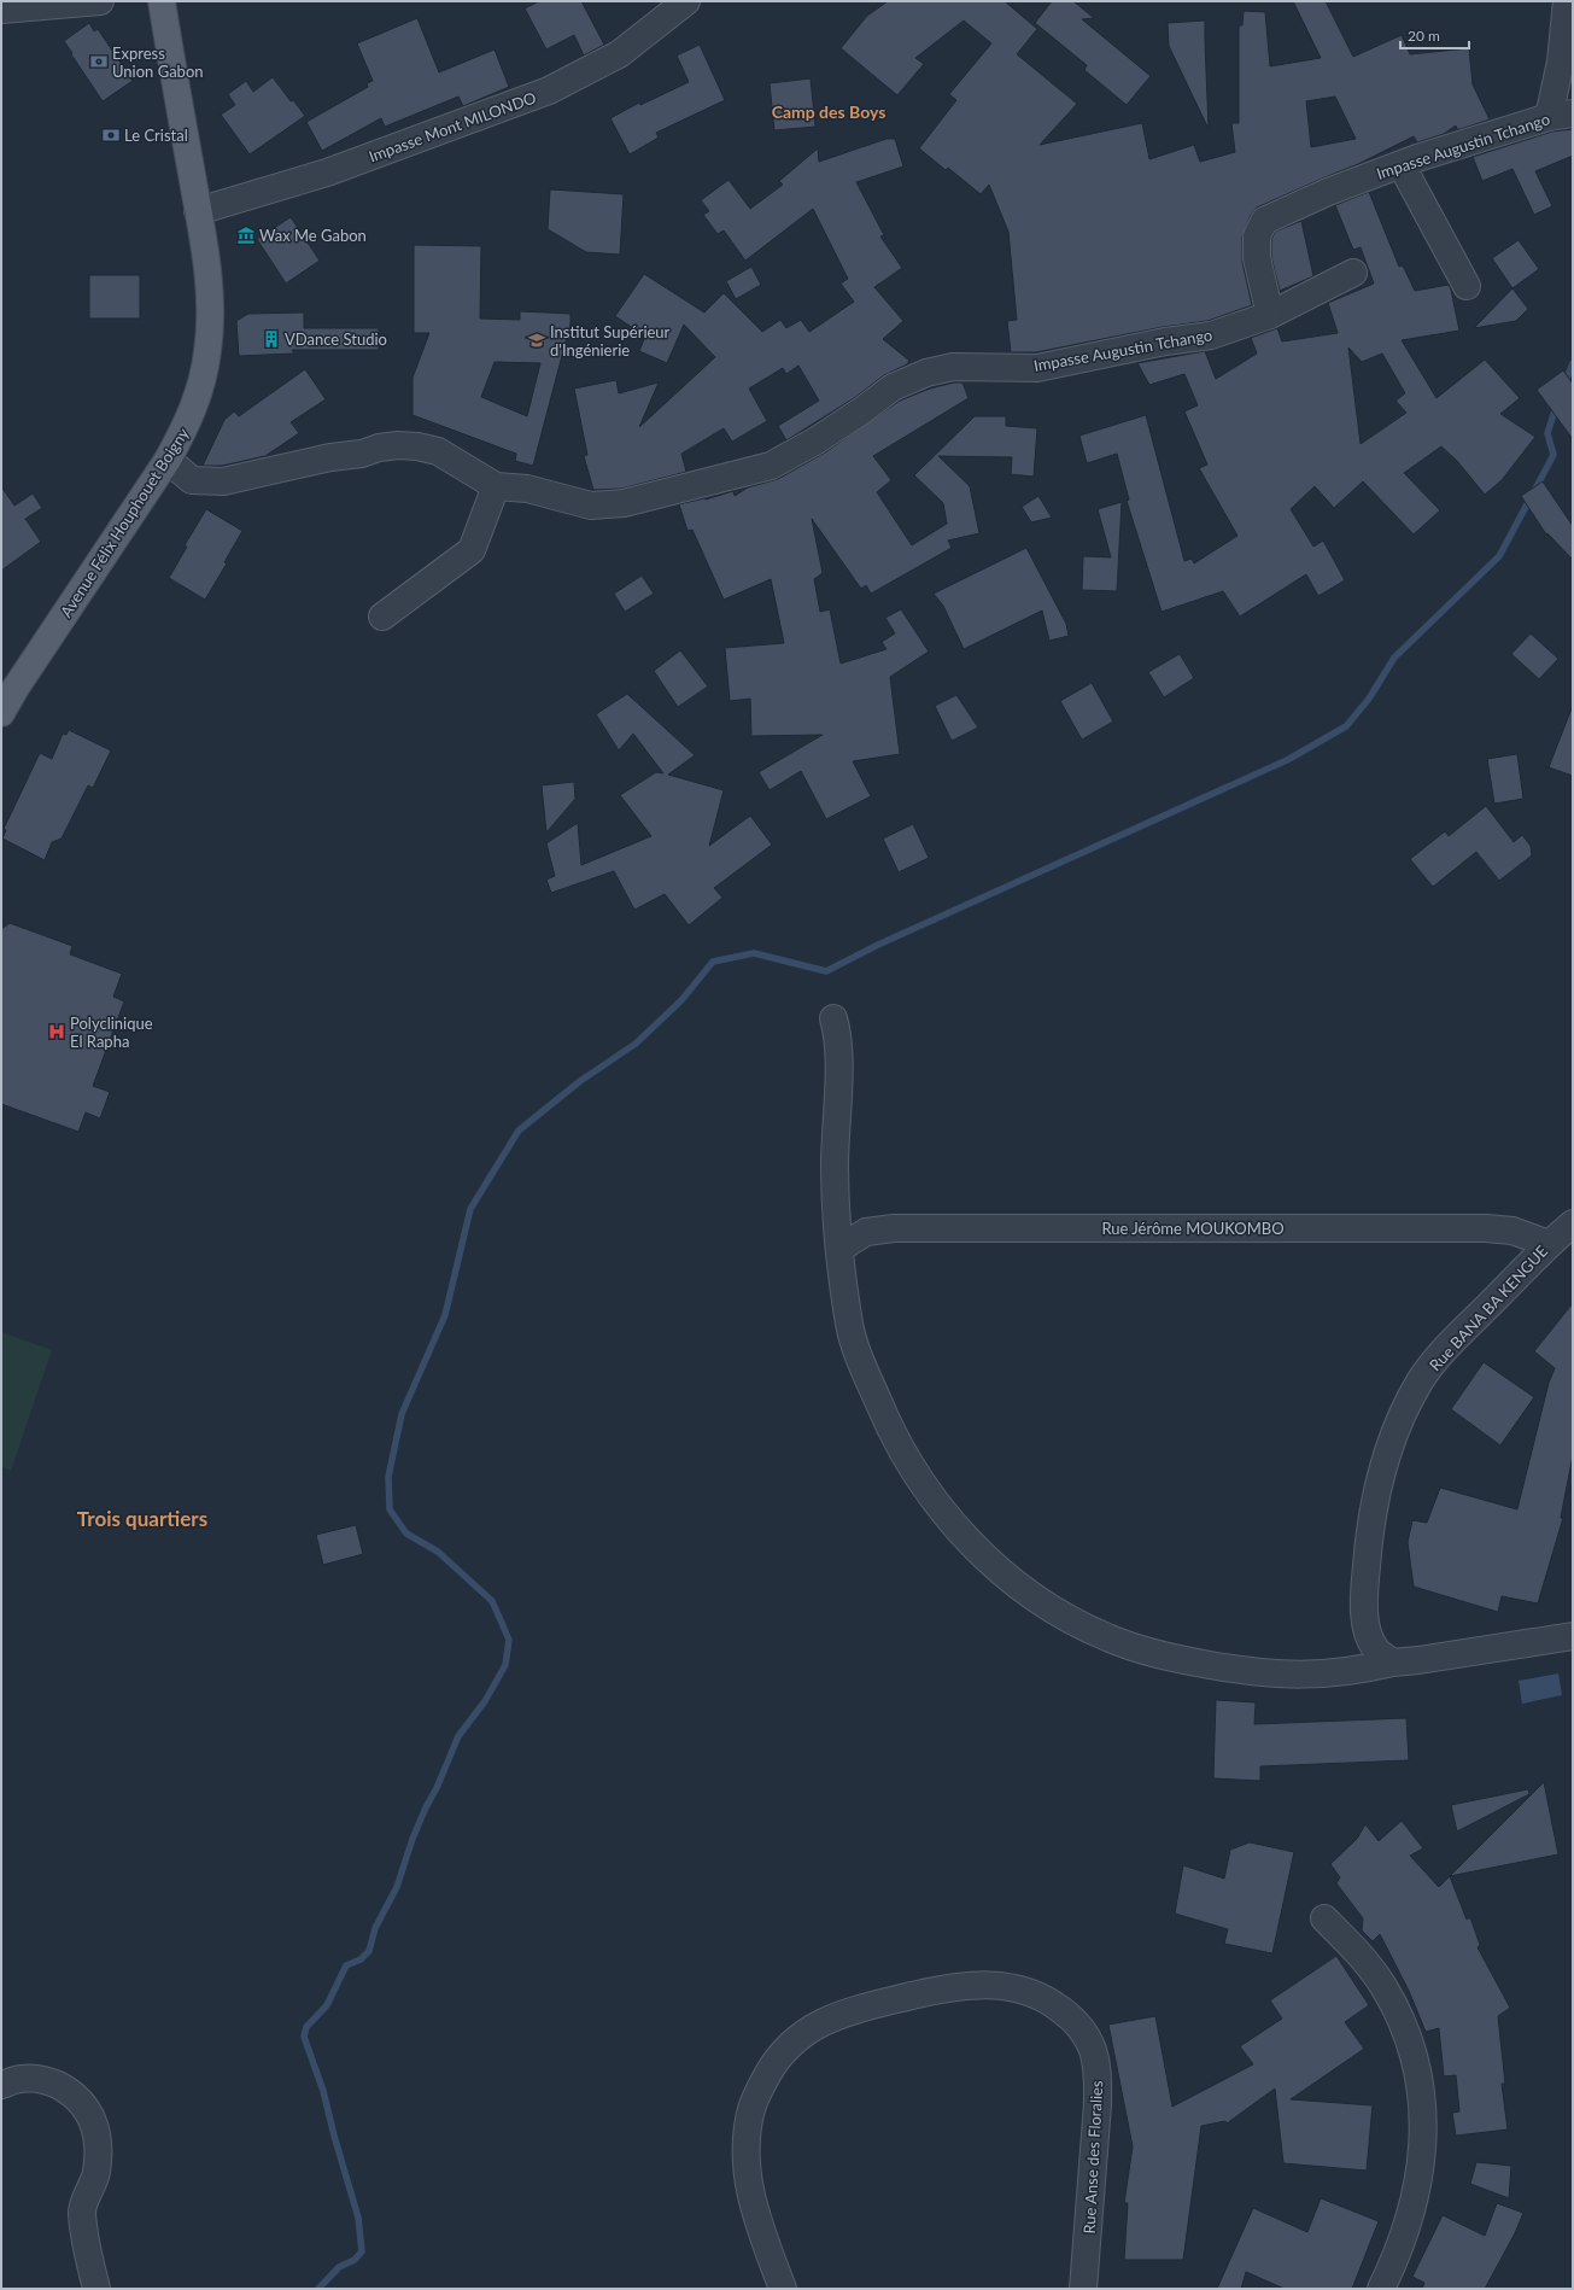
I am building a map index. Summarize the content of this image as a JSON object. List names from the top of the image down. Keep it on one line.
{"streets":{"main road":["Avenue Félix Houphouet Boigny"],"street":["Impasse Mont MILONDO","Impasse Augustin Tchango","Rue Jérôme MOUKOMBO","Rue BANA BA KENGUE","Rue Anse des Floralies"]},"crossings":[["Impasse Mont MILONDO","Avenue Félix Houphouet Boigny"],["Impasse Augustin Tchango","Avenue Félix Houphouet Boigny"],["Rue Jérôme MOUKOMBO","Rue BANA BA KENGUE"]],"districts":["Camp des Boys","Trois quartiers"],"places":{"bank":["Express Union Gabon","Le Cristal"],"museum":["Wax Me Gabon"],"building":["VDance Studio"],"school or university":["Institut Supérieur d'Ingénierie"],"hospital":["Polyclinique El Rapha"]},"scale_bar":"20 m"}
